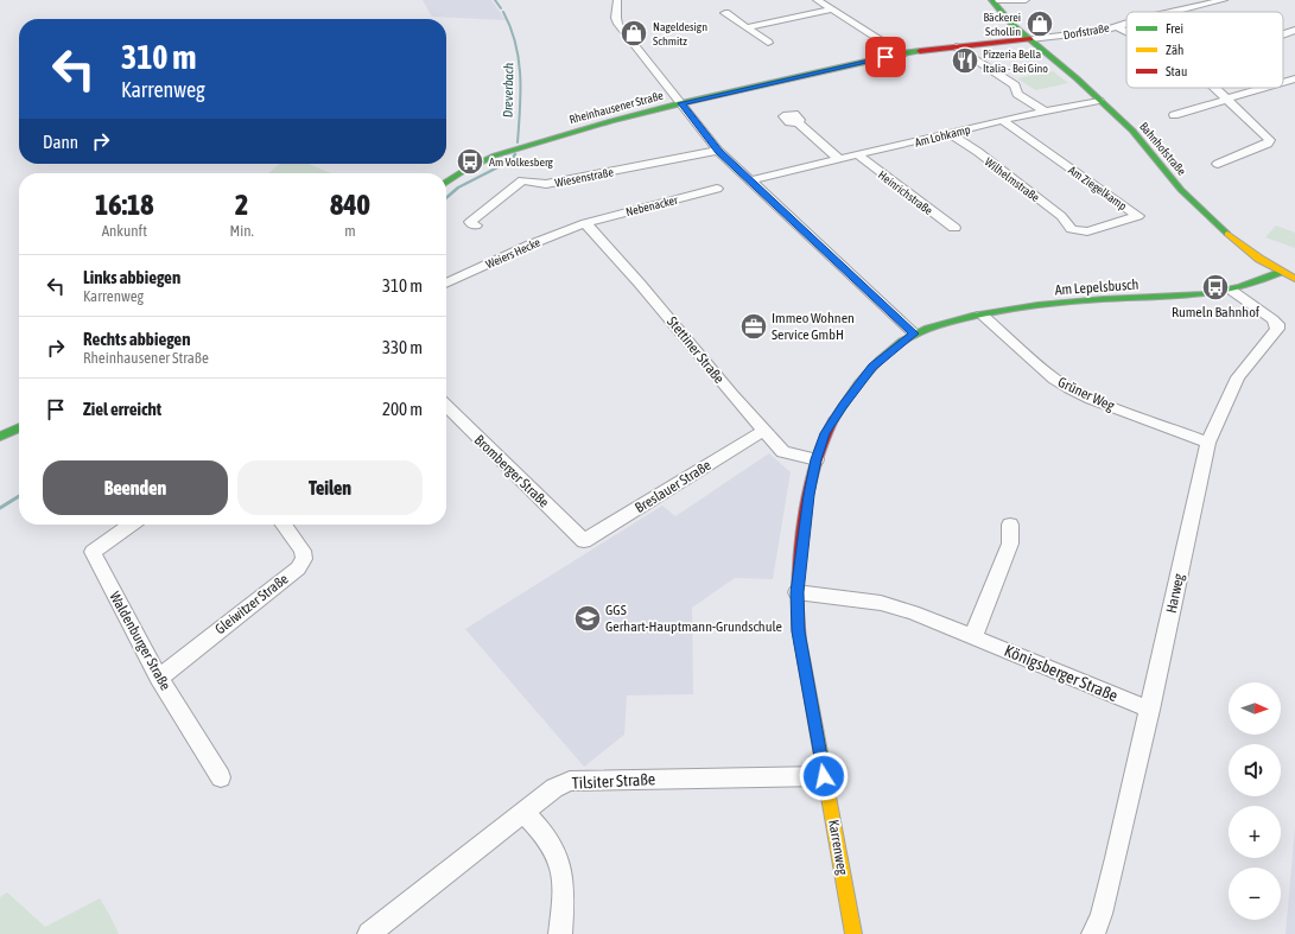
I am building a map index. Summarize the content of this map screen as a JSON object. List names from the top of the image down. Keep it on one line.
{"streets":{"street":["Dorfstraße","Rheinhausener Straße","Am Lohkamp","Bahnhofstraße","Wiesenstraße","Wilhelmstraße","Am Ziegelkamp","Heinrichstraße","Nebenacker","Weiers Hecke","Am Lepelsbusch","Stettiner Straße","Grüner Weg","Bromberger Straße","Breslauer Straße","Harweg","Gleiwitzer Straße","Waldenburger Straße","Königsberger Straße","Tilsiter Straße","Karrenweg"]},"crossings":[["Dorfstraße","Rheinhausener Straße"],["Dorfstraße","Bahnhofstraße"],["Rheinhausener Straße","Bahnhofstraße"],["Am Lohkamp","Bahnhofstraße"],["Am Lohkamp","Wilhelmstraße"],["Am Lohkamp","Am Ziegelkamp"],["Am Lohkamp","Heinrichstraße"],["Bahnhofstraße","Am Lepelsbusch"],["Wilhelmstraße","Am Ziegelkamp"],["Nebenacker","Weiers Hecke"],["Nebenacker","Stettiner Straße"],["Weiers Hecke","Stettiner Straße"],["Am Lepelsbusch","Grüner Weg"],["Am Lepelsbusch","Harweg"],["Am Lepelsbusch","Karrenweg"],["Stettiner Straße","Breslauer Straße"],["Stettiner Straße","Karrenweg"],["Grüner Weg","Harweg"],["Bromberger Straße","Breslauer Straße"],["Harweg","Königsberger Straße"],["Gleiwitzer Straße","Waldenburger Straße"],["Königsberger Straße","Karrenweg"],["Tilsiter Straße","Karrenweg"]],"water":["Dreverbach"],"places":{"shop":["Bäckerei Schollin","Nageldesign Schmitz"],"restaurant":["Pizzeria Bella Italia - Bei Gino"],"bus stop":["Am Volkesberg","Rumeln Bahnhof"],"office":["Immeo Wohnen Service GmbH"],"school or university":["GGS Gerhart-Hauptmann-Grundschule"]},"legend":["Frei","Zäh","Stau"],"north":"right","page":{"turn":["310 m","Karrenweg"],"then":"Dann","eta":["16:18","Ankunft","2","Min.","840","m"],"list":[{"name":"Links abbiegen","note":"Karrenweg","value":"310 m"},{"name":"Rechts abbiegen","note":"Rheinhausener Straße","value":"330 m"},{"name":"Ziel erreicht","value":"200 m"}],"buttons":["Beenden","Teilen"],"map_buttons":["+","−"]}}
